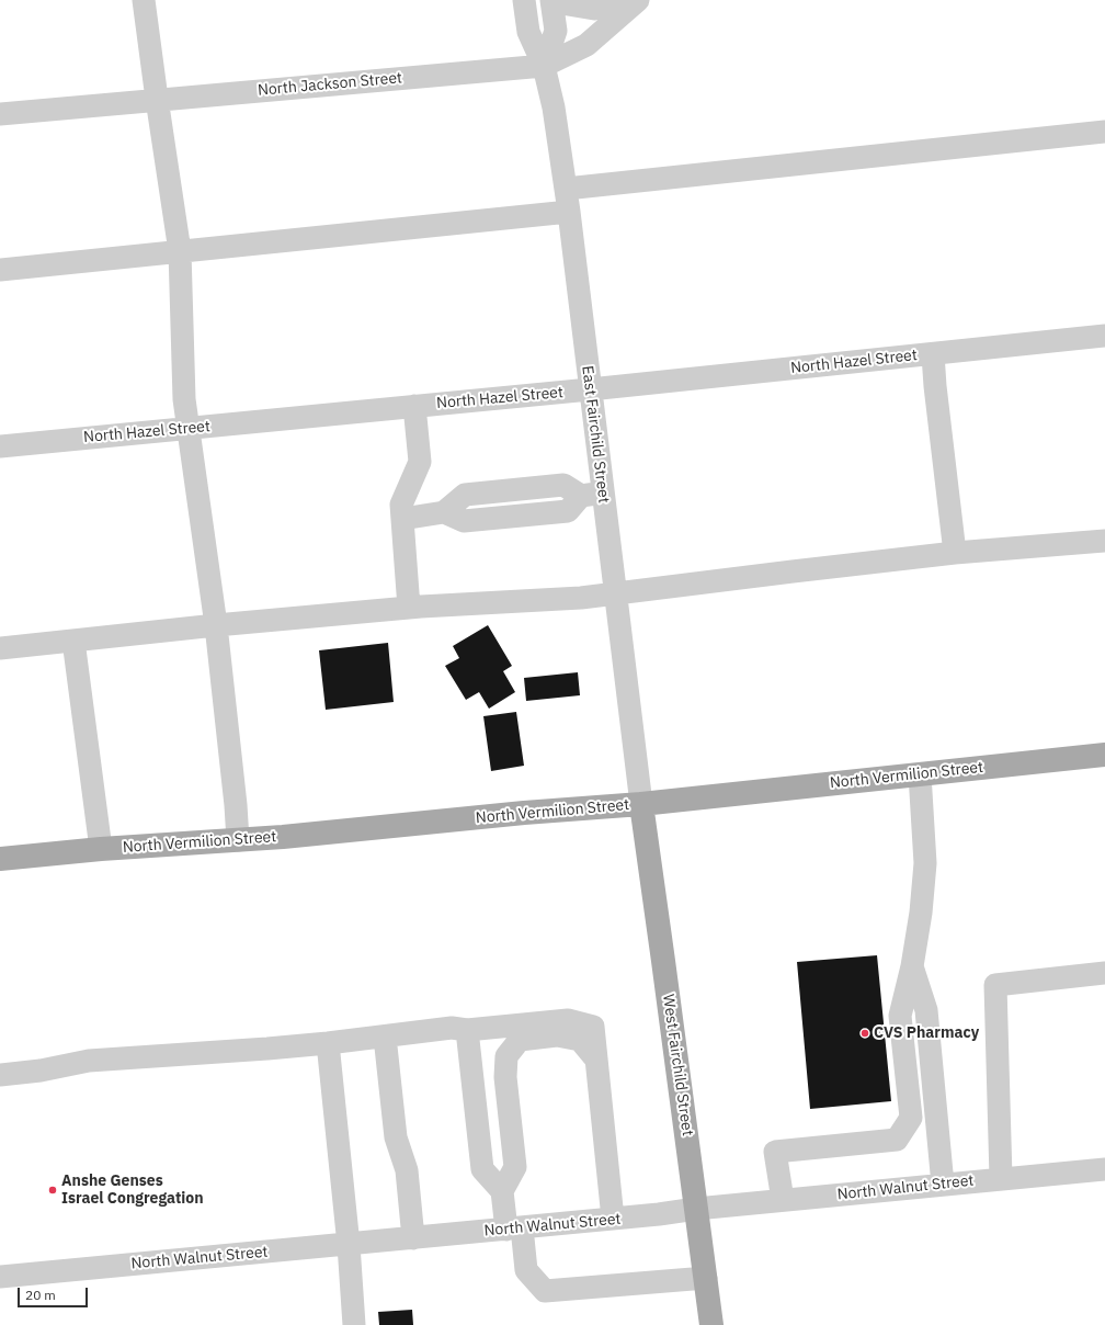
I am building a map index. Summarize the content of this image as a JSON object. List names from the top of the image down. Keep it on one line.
{"streets":{"main road":["North Vermilion Street","West Fairchild Street"],"street":["North Jackson Street","North Hazel Street","East Fairchild Street","North Walnut Street"]},"crossings":[["North Jackson Street","East Fairchild Street"],["North Hazel Street","East Fairchild Street"],["East Fairchild Street","North Vermilion Street"],["East Fairchild Street","West Fairchild Street"],["North Vermilion Street","West Fairchild Street"],["West Fairchild Street","North Walnut Street"]],"places":["CVS Pharmacy","Anshe Genses Israel Congregation"],"scale_bar":"20 m"}
